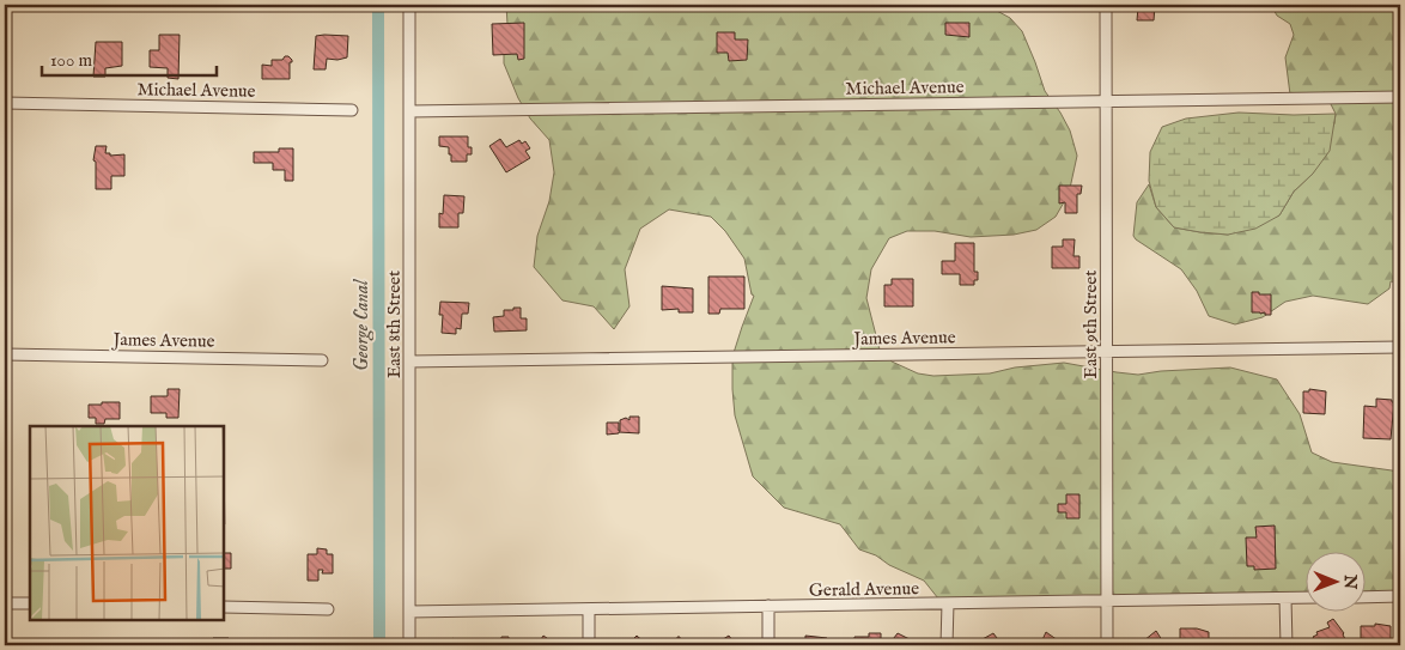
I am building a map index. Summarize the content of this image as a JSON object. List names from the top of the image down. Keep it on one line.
{"streets":{"street":["Michael Avenue","East 8th Street","East 9th Street","James Avenue","Gerald Avenue"]},"crossings":[["Michael Avenue","East 8th Street"],["Michael Avenue","East 9th Street"],["East 8th Street","James Avenue"],["East 8th Street","Gerald Avenue"],["East 9th Street","James Avenue"],["East 9th Street","Gerald Avenue"]],"water":["George Canal"],"scale_bar":"100 m","north":"right"}
